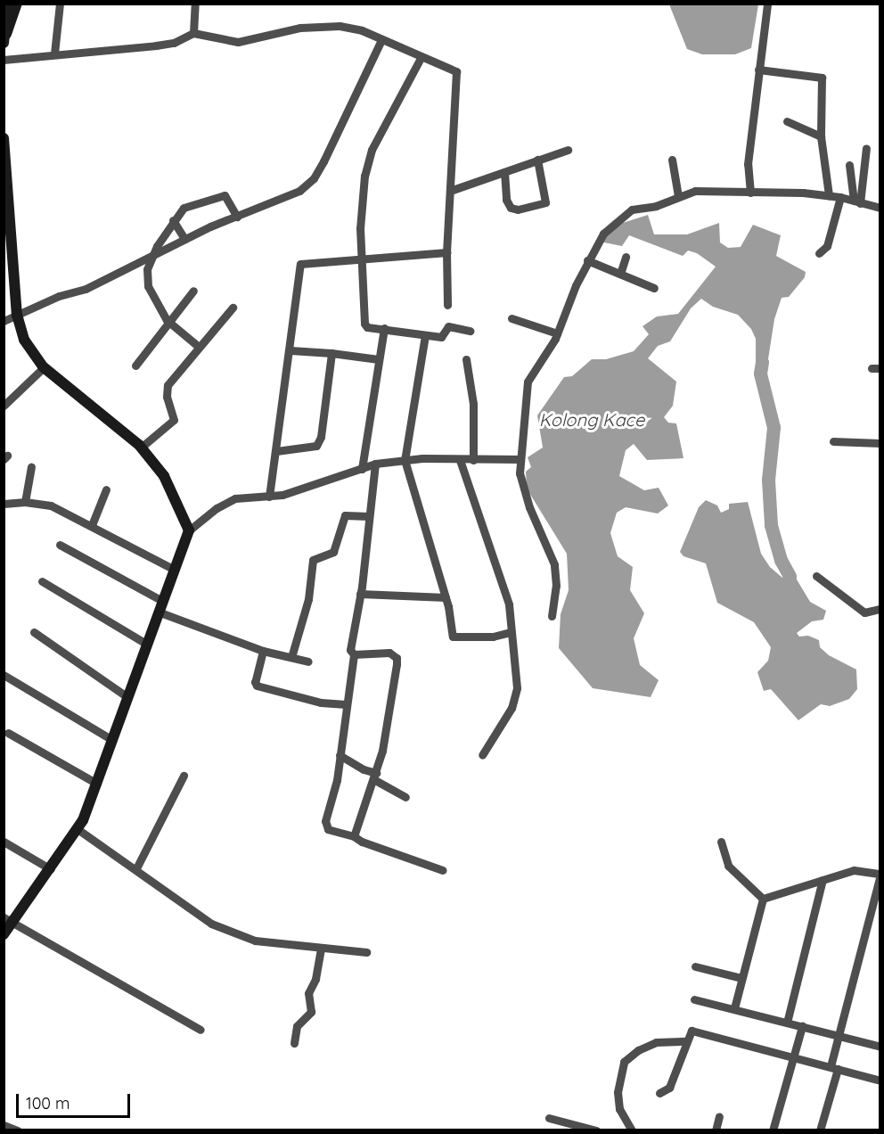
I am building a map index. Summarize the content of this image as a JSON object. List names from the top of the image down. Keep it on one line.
{"water":["Kolong Kace"],"scale_bar":"100 m"}
